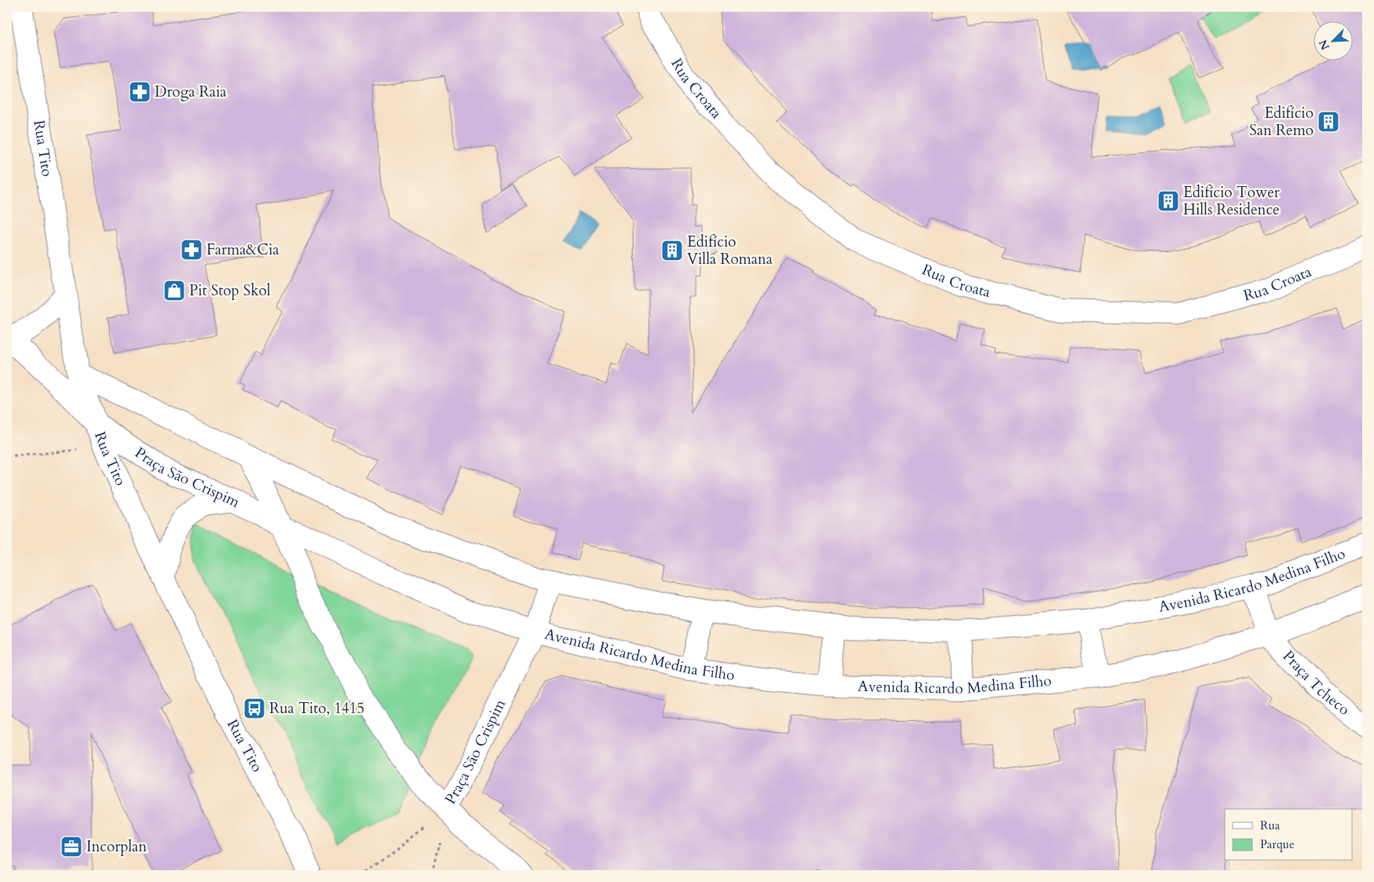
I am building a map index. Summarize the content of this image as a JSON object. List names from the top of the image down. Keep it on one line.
{"streets":{"street":["Rua Croata","Rua Tito","Praça São Crispim","Avenida Ricardo Medina Filho","Praça Tcheco"]},"crossings":[["Rua Tito","Praça São Crispim"],["Praça São Crispim","Avenida Ricardo Medina Filho"],["Avenida Ricardo Medina Filho","Praça Tcheco"]],"places":{"pharmacy":["Droga Raia","Farma&Cia"],"building":["Edifício San Remo","Edifício Tower Hills Residence","Edifício Villa Romana"],"shop":["Pit Stop Skol"],"bus stop":["Rua Tito, 1415"],"office":["Incorplan"]},"legend":["Rua","Parque"],"north":"bottom left"}
